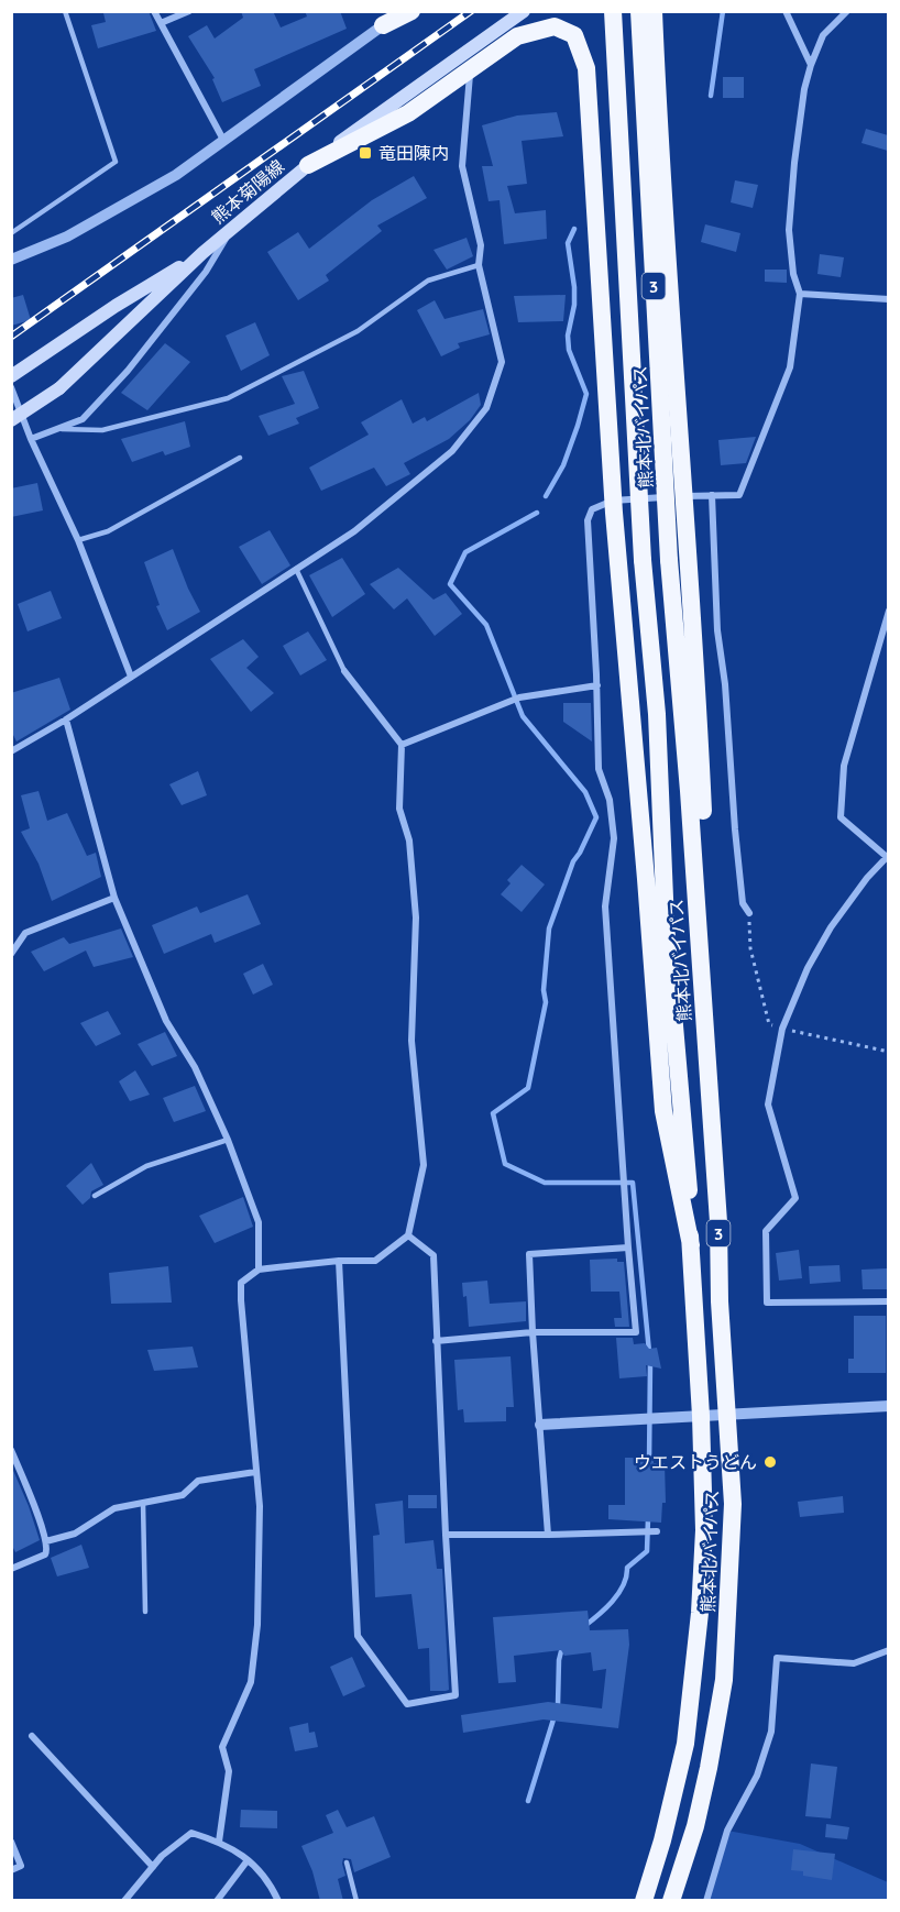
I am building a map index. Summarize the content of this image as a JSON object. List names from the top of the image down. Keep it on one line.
{"streets":{"highway":["3","熊本北バイパス"],"main road":["熊本菊陽線"]},"places":{"transit":["竜田陳内"],"other":["ウエストうどん"]}}
